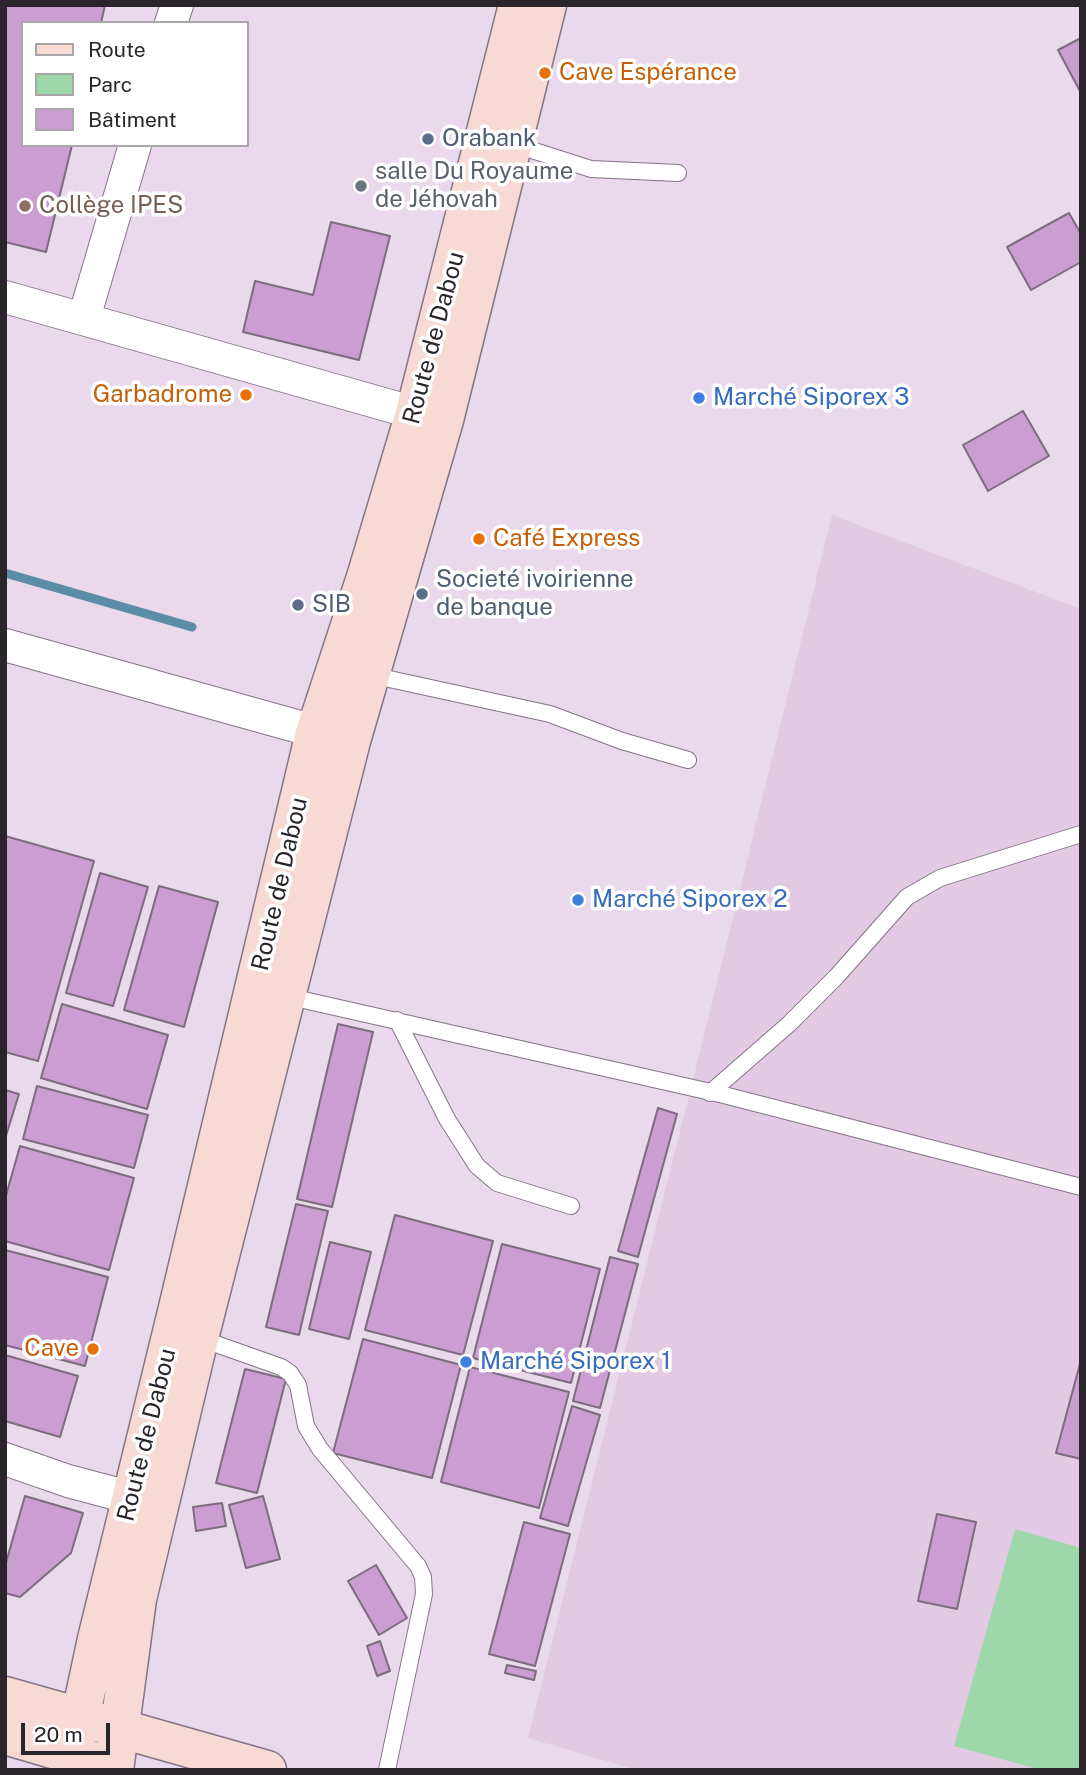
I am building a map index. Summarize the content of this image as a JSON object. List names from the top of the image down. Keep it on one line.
{"streets":{"street":["Route de Dabou"]},"places":["Cave Espérance","Orabank","salle Du Royaume de Jéhovah","Collège IPES","Garbadrome","Marché Siporex 3","Café Express","Societé ivoirienne de banque","SIB","Marché Siporex 2","Cave","Marché Siporex 1"],"legend":["Route","Parc","Bâtiment"],"scale_bar":"20 m"}
